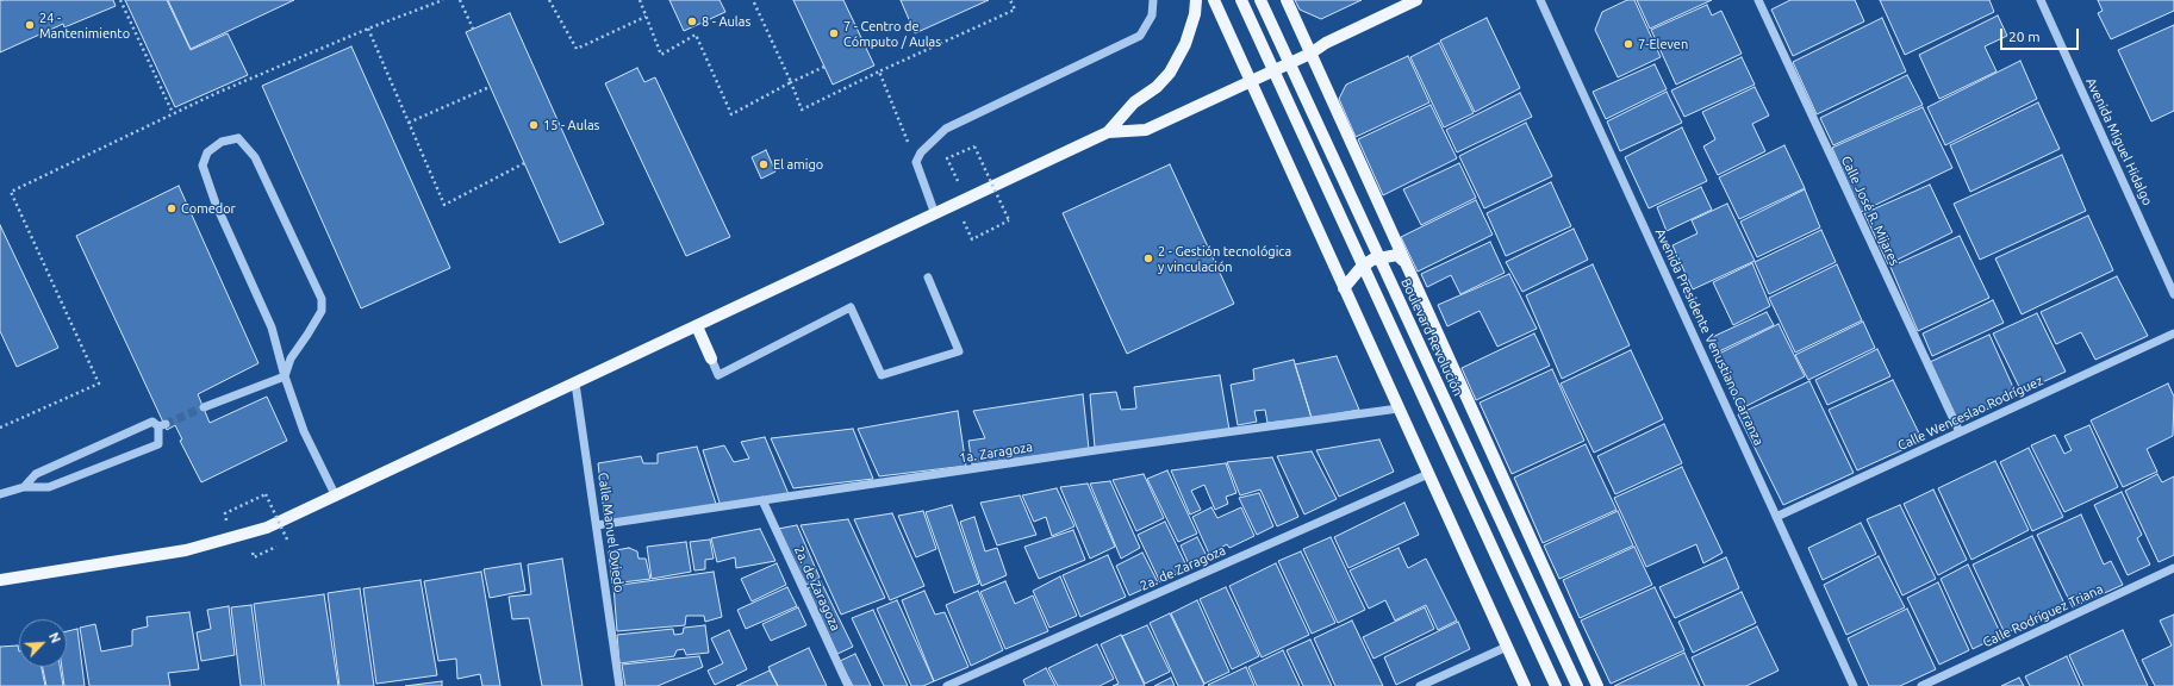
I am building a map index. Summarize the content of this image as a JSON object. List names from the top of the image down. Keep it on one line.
{"streets":{"main road":["Boulevard Revolución"],"street":["Avenida Miguel Hidalgo","Calle José R. Mijares","Avenida Presidente Venustiano Carranza","Calle Wenceslao Rodríguez","1a. Zaragoza","Calle Manuel Oviedo","2a. de Zaragoza","Calle Rodríguez Triana"]},"crossings":[["Calle José R. Mijares","Calle Wenceslao Rodríguez"],["Avenida Presidente Venustiano Carranza","Calle Wenceslao Rodríguez"],["1a. Zaragoza","Calle Manuel Oviedo"],["1a. Zaragoza","2a. de Zaragoza"]],"places":["8 - Aulas","24 - Mantenimiento","7 - Centro de Cómputo / Aulas","7-Eleven","15 - Aulas","El amigo","Comedor","2 - Gestión tecnológica y vinculación"],"scale_bar":"20 m","north":"top right"}
